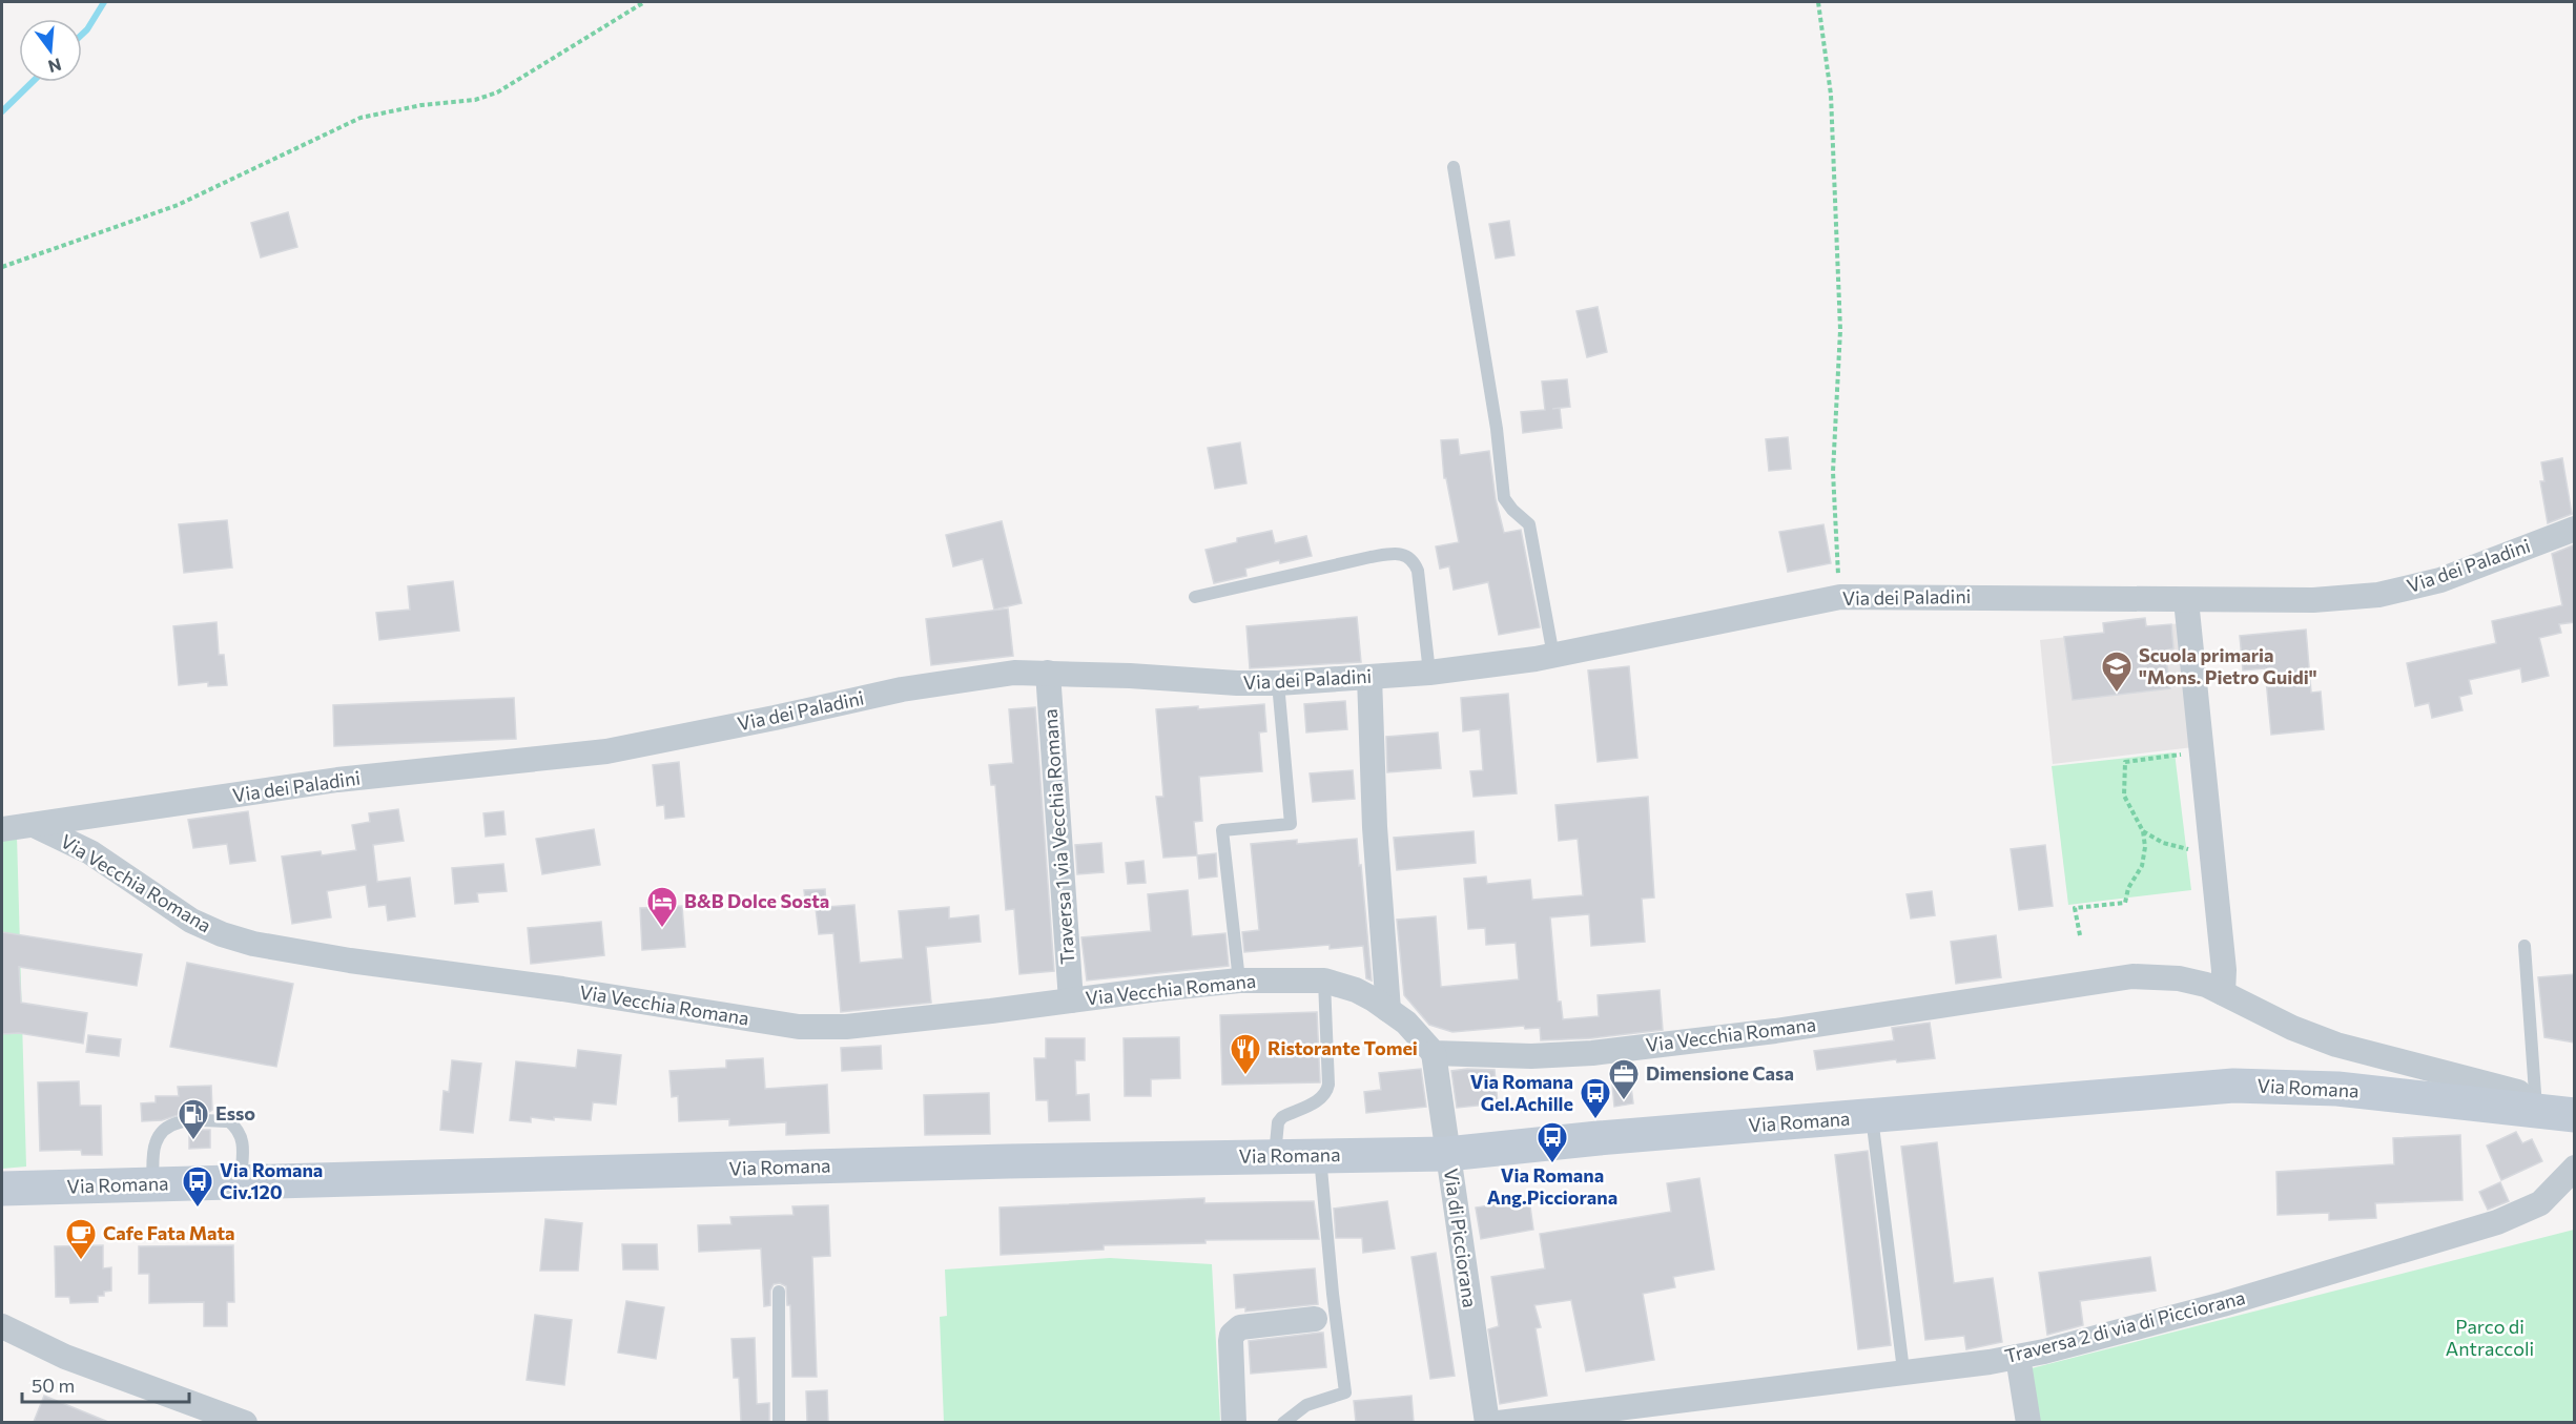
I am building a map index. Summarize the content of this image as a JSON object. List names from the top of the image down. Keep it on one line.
{"streets":{"main road":["Via Romana"],"street":["Via dei Paladini","Traversa 1 via Vecchia Romana","Via Vecchia Romana","Via di Picciorana","Traversa 2 di via di Picciorana"]},"crossings":[["Via dei Paladini","Traversa 1 via Vecchia Romana"],["Via dei Paladini","Via Vecchia Romana"],["Traversa 1 via Vecchia Romana","Via Vecchia Romana"],["Via Vecchia Romana","Via Romana"],["Via Vecchia Romana","Via di Picciorana"],["Via Romana","Via di Picciorana"]],"parks":["Parco di Antraccoli"],"places":{"school or university":["Scuola primaria \"Mons. Pietro Guidi\""],"hotel":["B&B Dolce Sosta"],"restaurant":["Ristorante Tomei"],"office":["Dimensione Casa"],"bus stop":["Via Romana Gel.Achille","Via Romana Ang.Picciorana","Via Romana Civ.120"],"fuel station":["Esso"],"cafe":["Cafe Fata Mata"]},"scale_bar":"50 m","north":"bottom"}
